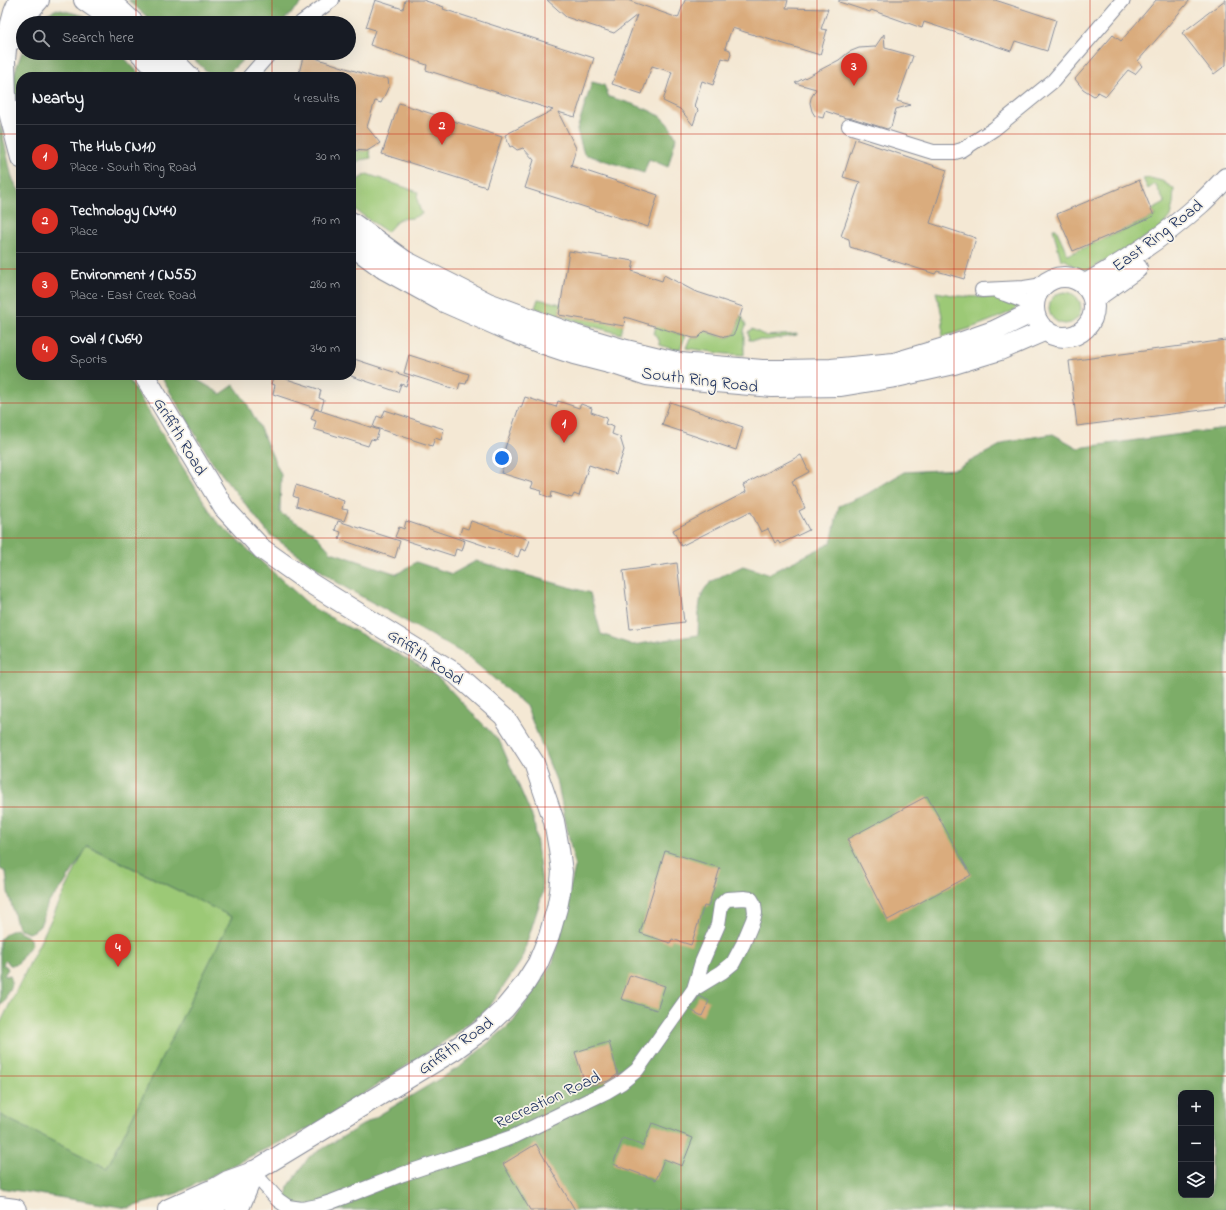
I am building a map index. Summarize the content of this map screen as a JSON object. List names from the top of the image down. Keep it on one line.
{"streets":{"street":["East Ring Road","South Ring Road","Griffith Road","Recreation Road"]},"crossings":[["East Ring Road","South Ring Road"],["Griffith Road","Recreation Road"]],"page":{"search":"Search here","pins":["3","2","1","4"],"heading":["Nearby","4 results"],"list":[{"mark":"1","name":"The Hub (N11)","note":"Place · South Ring Road","value":"30 m"},{"mark":"2","name":"Technology (N44)","note":"Place","value":"170 m"},{"mark":"3","name":"Environment 1 (N55)","note":"Place · East Creek Road","value":"280 m"},{"mark":"4","name":"Oval 1 (N64)","note":"Sports","value":"340 m"}],"map_buttons":["+","−"]}}
